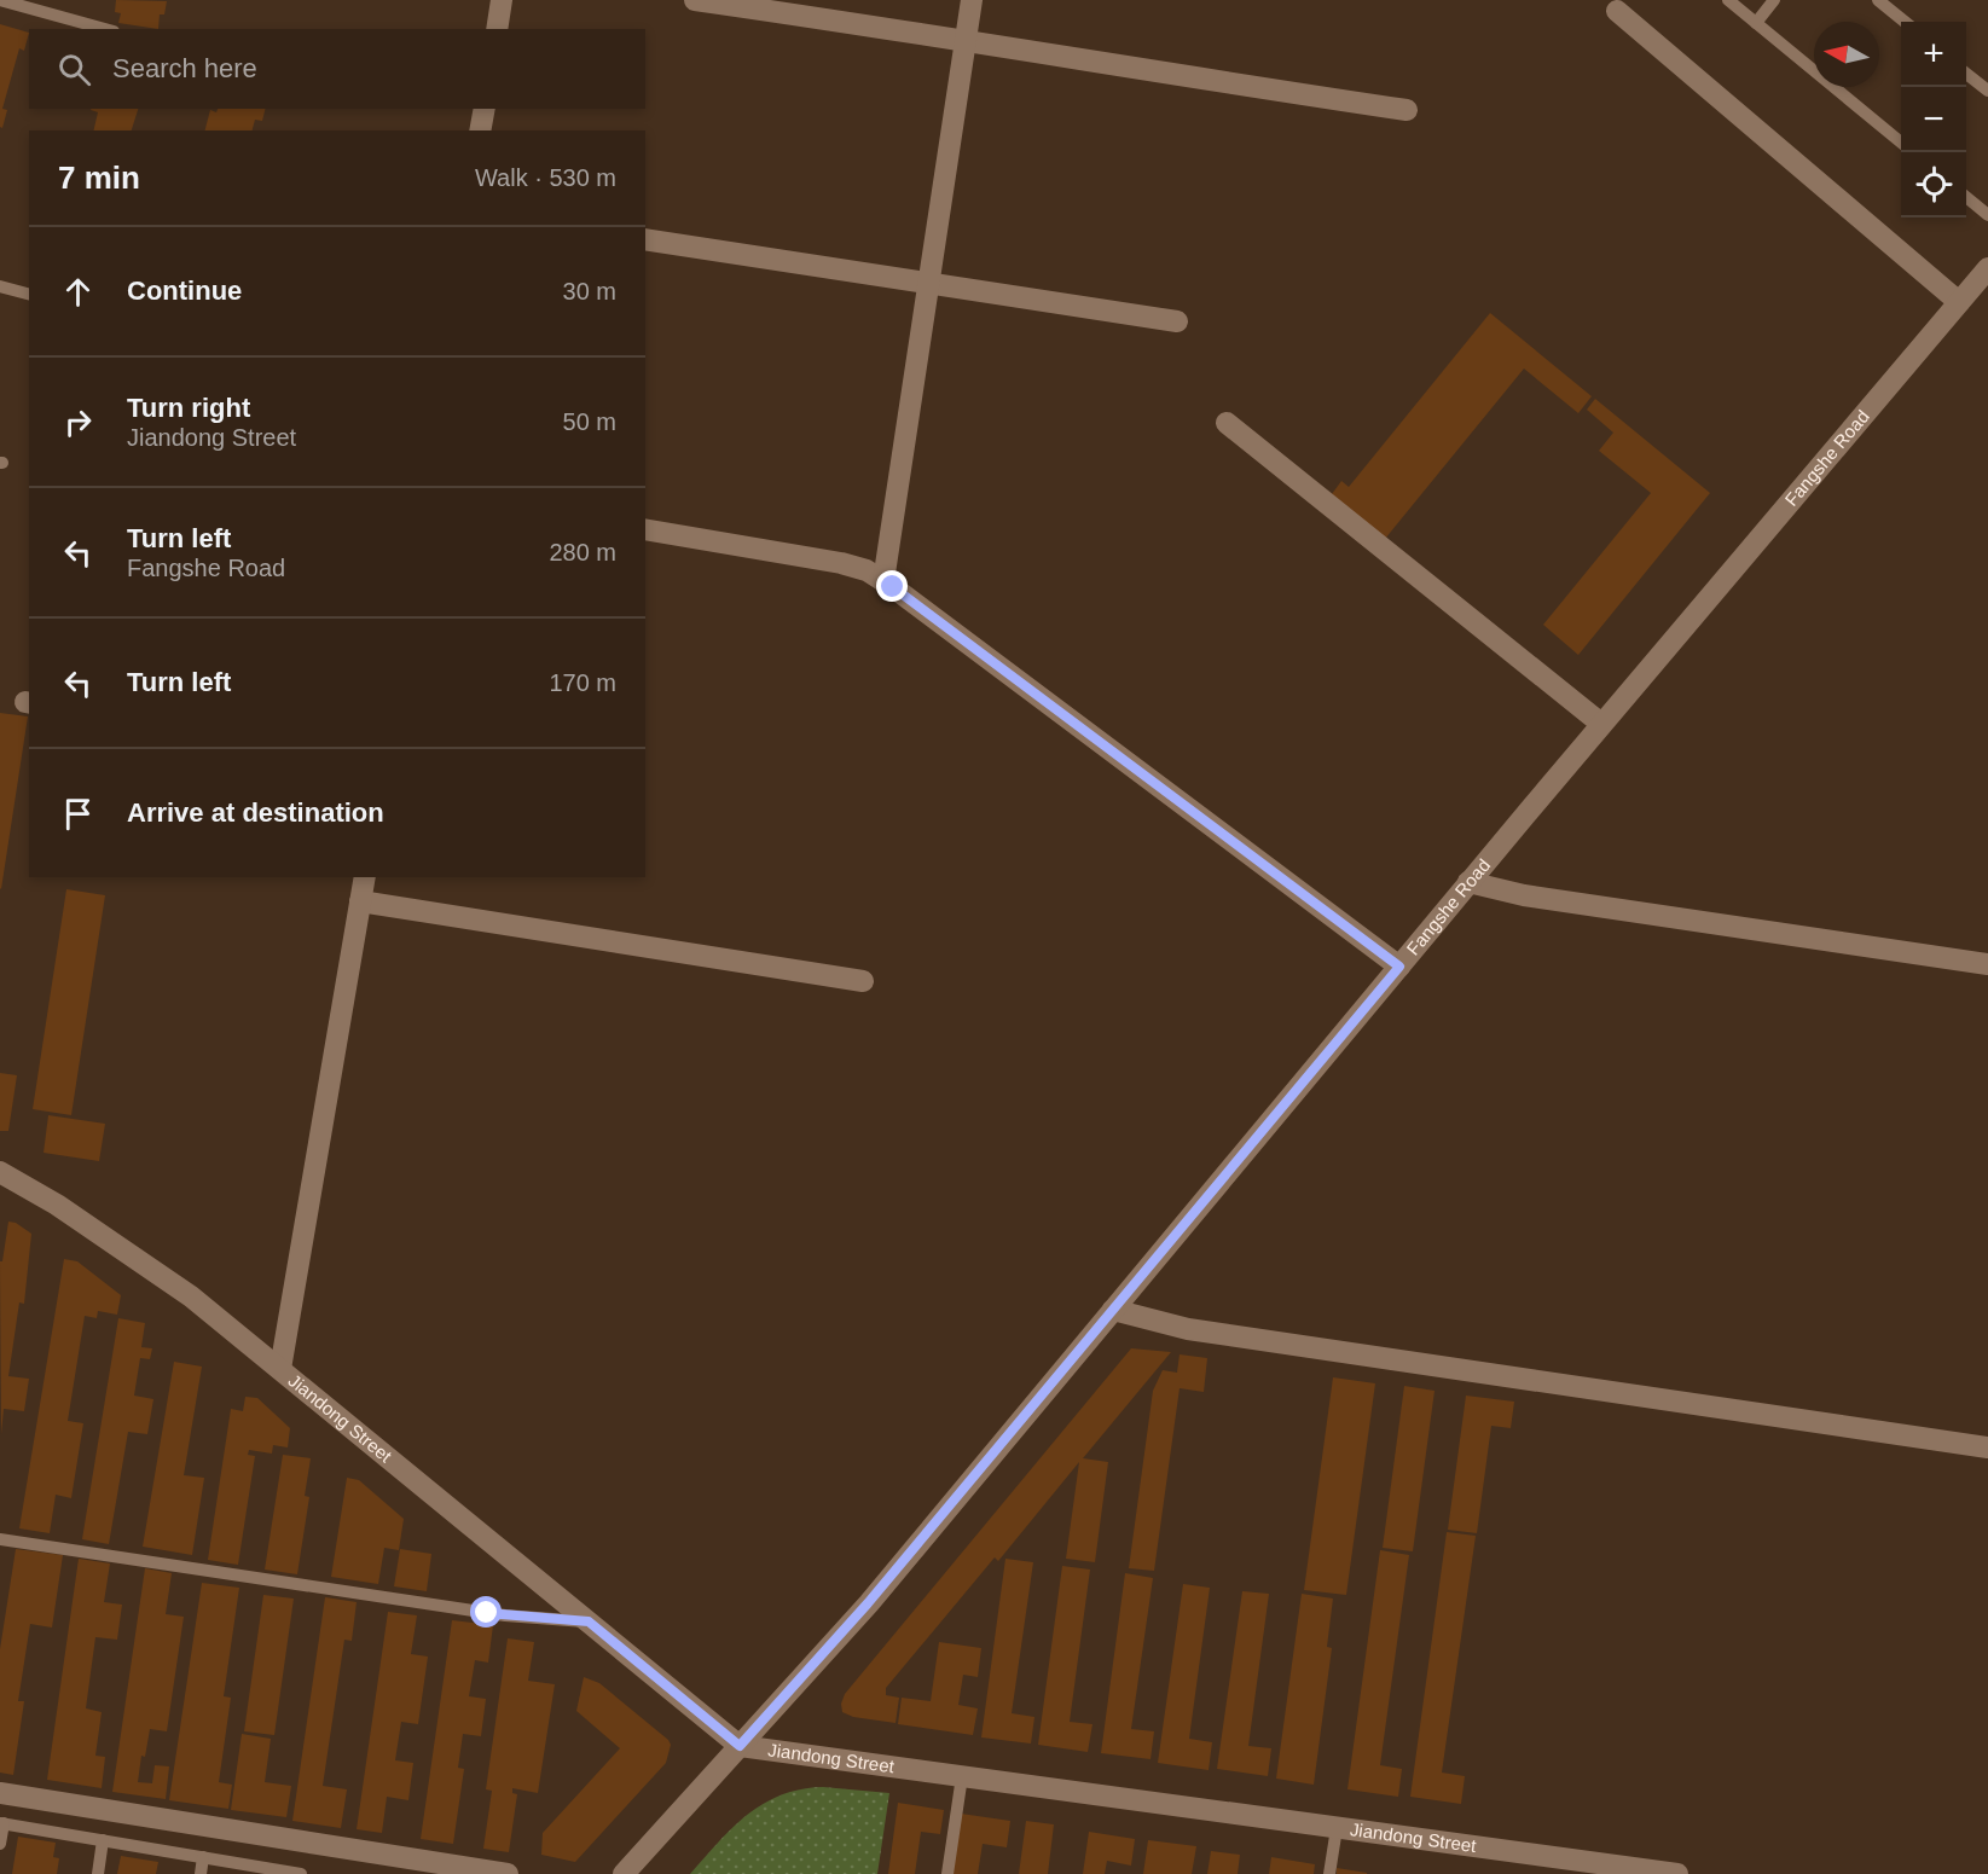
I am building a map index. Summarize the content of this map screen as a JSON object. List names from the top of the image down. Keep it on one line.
{"streets":{"street":["Fangshe Road","Jiandong Street"]},"crossings":[["Fangshe Road","Jiandong Street"]],"north":"left","page":{"map_buttons":["+","−"],"search":"Search here","heading":["7 min","Walk · 530 m"],"list":[["Continue","30 m"],["Turn right","Jiandong Street","50 m"],["Turn left","Fangshe Road","280 m"],["Turn left","170 m"],"Arrive at destination"]}}
